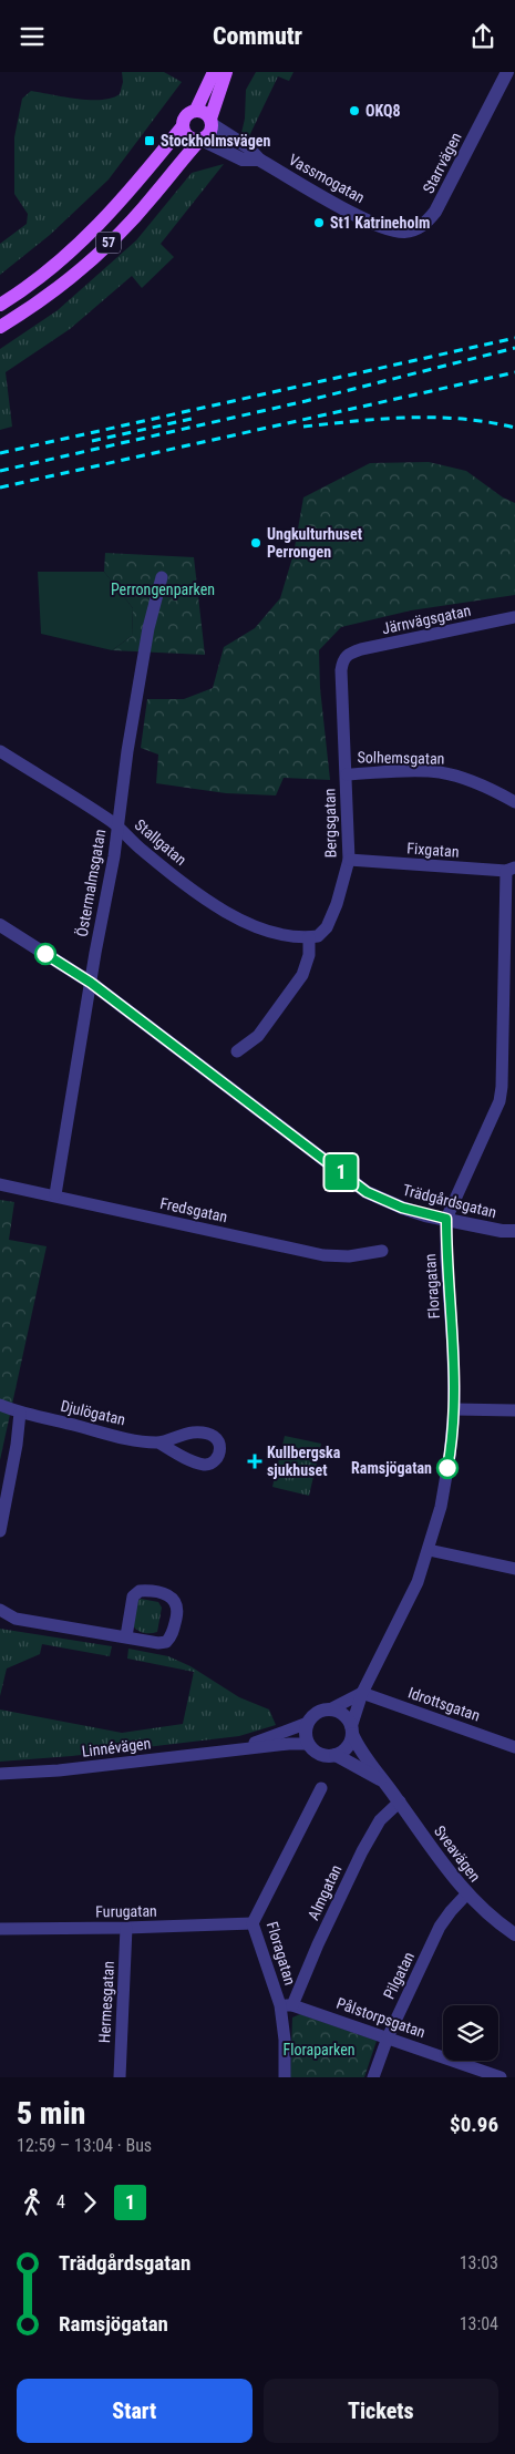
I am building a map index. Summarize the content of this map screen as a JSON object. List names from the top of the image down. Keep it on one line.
{"streets":{"main road":["57"],"street":["Starrvägen","Vassmogatan","Järnvägsgatan","Solhemsgatan","Bergsgatan","Stallgatan","Fixgatan","Östermalmsgatan","Trädgårdsgatan","Fredsgatan","Floragatan","Djulögatan","Idrottsgatan","Linnévägen","Sveavägen","Almgatan","Furugatan","Pilgatan","Hermesgatan","Pålstorpsgatan"]},"crossings":[["Starrvägen","Vassmogatan"],["Vassmogatan","57"],["Järnvägsgatan","Bergsgatan"],["Solhemsgatan","Bergsgatan"],["Bergsgatan","Stallgatan"],["Bergsgatan","Fixgatan"],["Stallgatan","Östermalmsgatan"],["Fixgatan","Floragatan"],["Östermalmsgatan","Trädgårdsgatan"],["Östermalmsgatan","Fredsgatan"],["Trädgårdsgatan","Floragatan"],["Floragatan","Idrottsgatan"],["Floragatan","Linnévägen"],["Floragatan","Sveavägen"],["Floragatan","Almgatan"],["Floragatan","Furugatan"],["Floragatan","Pålstorpsgatan"],["Linnévägen","Sveavägen"],["Sveavägen","Almgatan"],["Sveavägen","Pilgatan"],["Almgatan","Pålstorpsgatan"],["Furugatan","Hermesgatan"],["Pilgatan","Pålstorpsgatan"]],"parks":["Perrongenparken","Floraparken"],"places":{"other":["OKQ8","St1 Katrineholm","Ungkulturhuset Perrongen","Ramsjögatan"],"transit":["Stockholmsvägen"],"health":["Kullbergska sjukhuset"]},"lines":["bus line 1"],"page":{"header":"Commutr","on_map":"1","heading":["5 min","12:59 – 13:04 · Bus","$0.96"],"legs":["4","1"],"list":[{"name":"Trädgårdsgatan","value":"13:03"},{"name":"Ramsjögatan","value":"13:04"}],"buttons":["Start","Tickets"]}}
